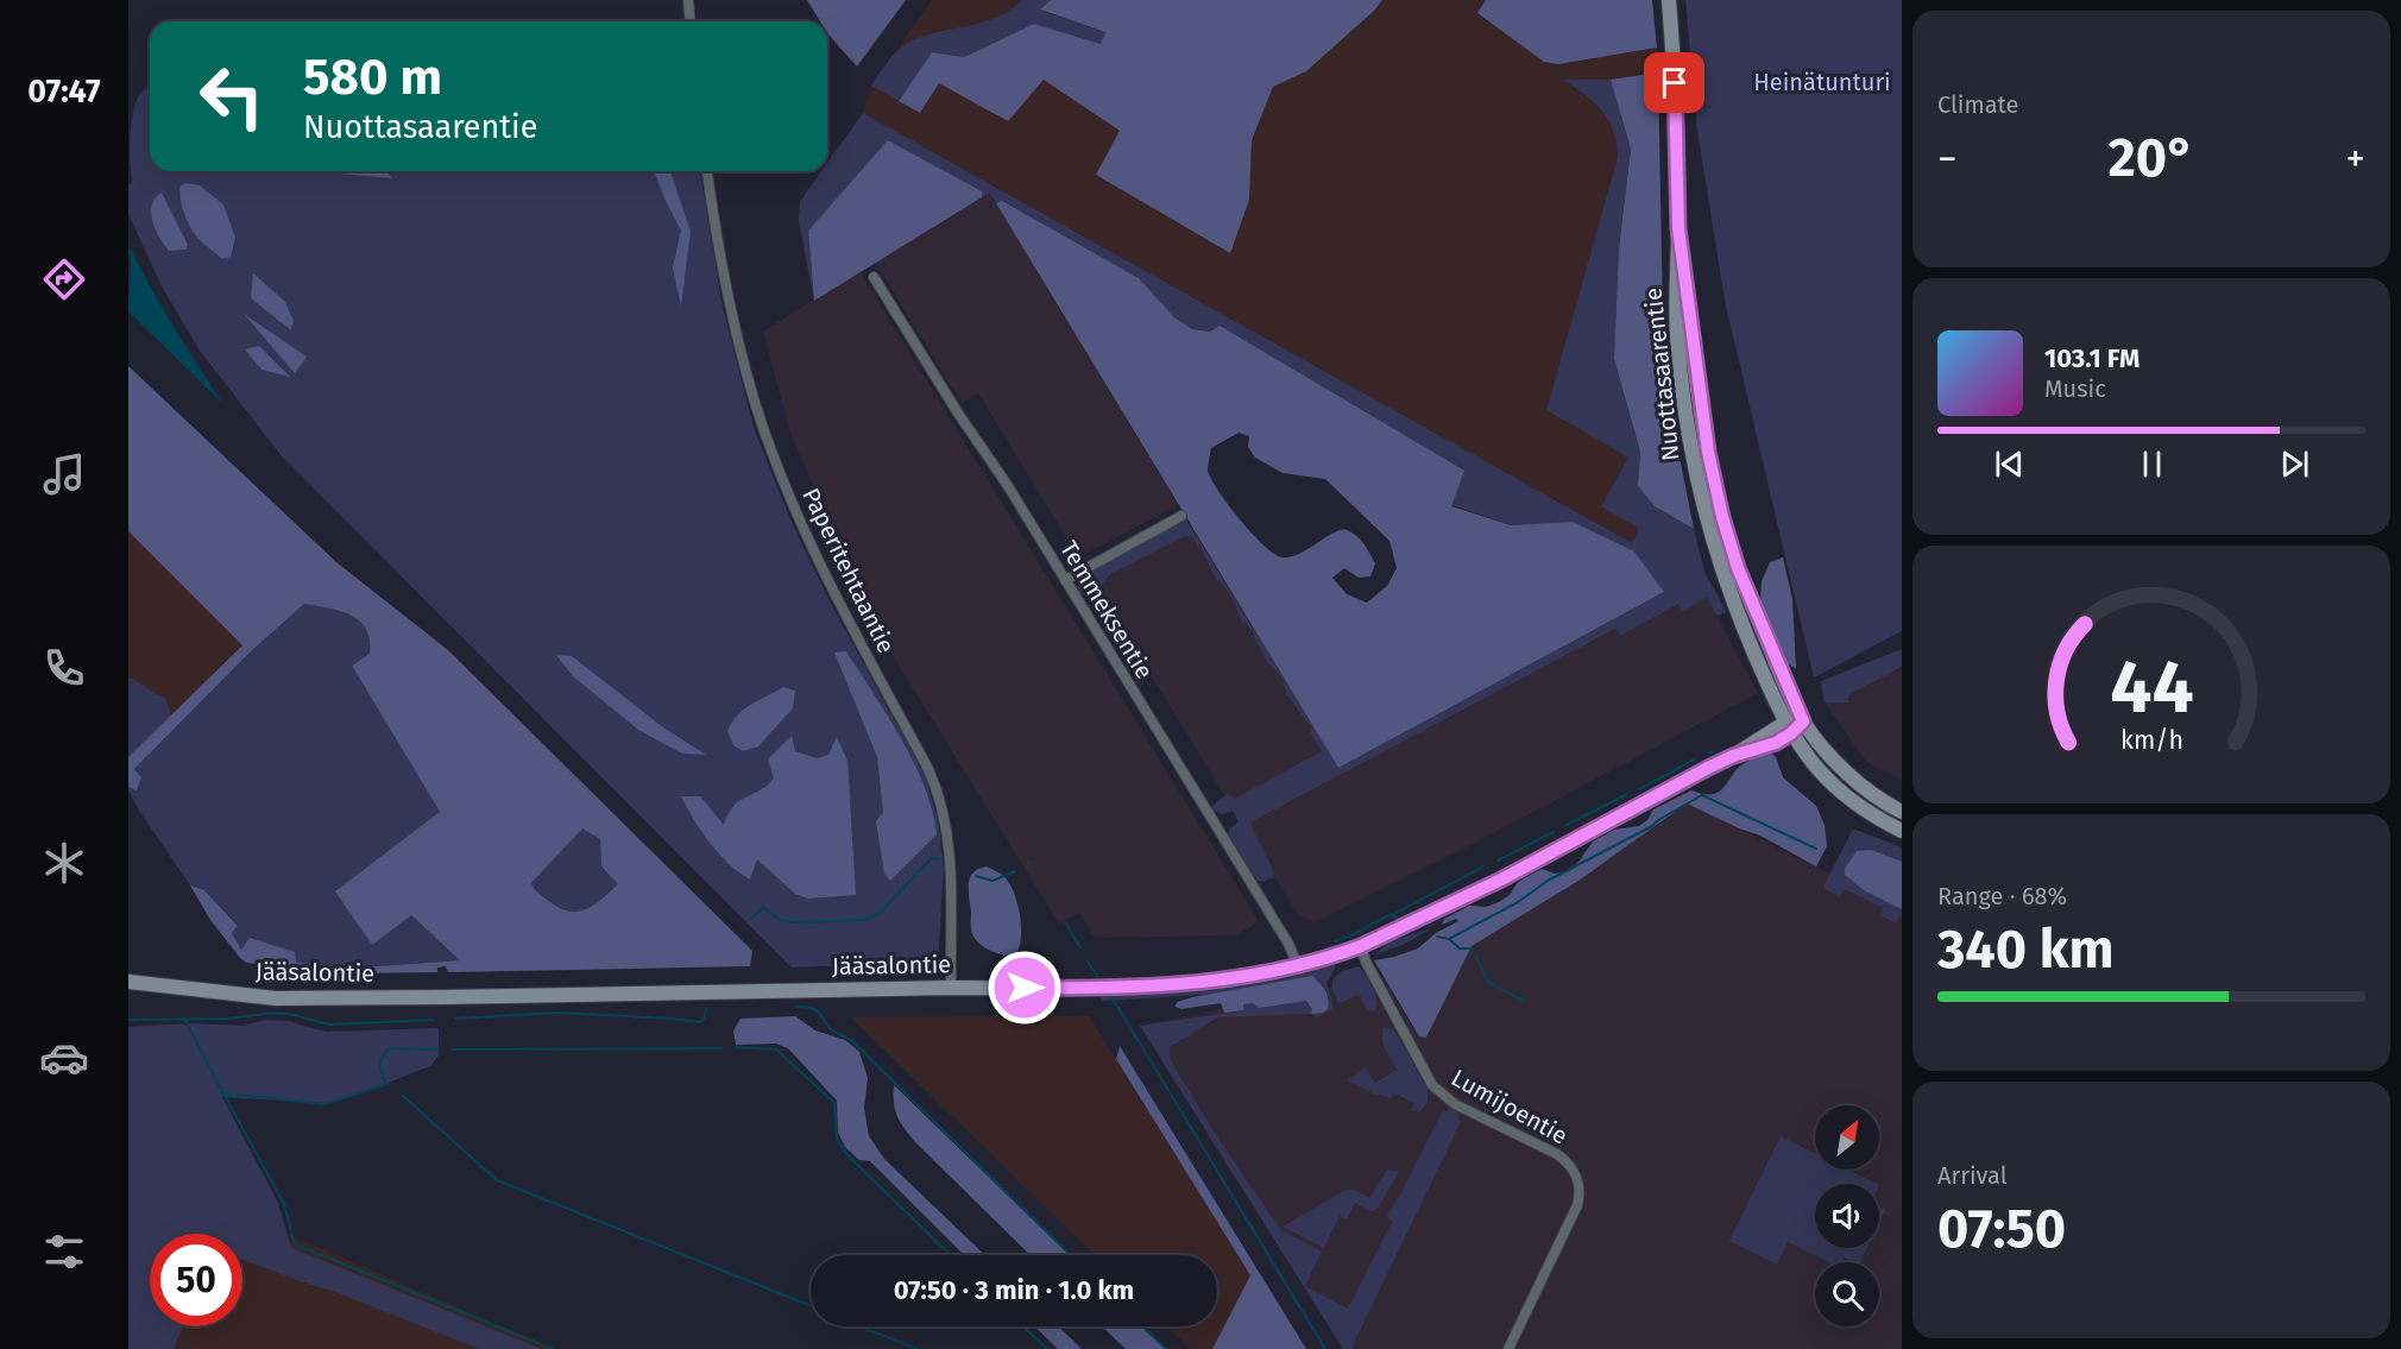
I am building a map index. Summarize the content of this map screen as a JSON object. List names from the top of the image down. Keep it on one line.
{"streets":{"main road":["Nuottasaarentie","Jääsalontie"],"street":["Paperitehtaantie","Temmeksentie","Lumijoentie"]},"crossings":[["Nuottasaarentie","Jääsalontie"],["Paperitehtaantie","Jääsalontie"],["Temmeksentie","Jääsalontie"],["Jääsalontie","Lumijoentie"]],"parks":["Heinätunturi"],"north":"top right","page":{"tabs":"07:47","tile":["Climate",["Range · 68%","340 km"],["Arrival","07:50"]],"turn":["580 m","Nuottasaarentie"],"heat":["−","20°","+"],"song":["103.1 FM","Music"],"limit":"50","trip":"07:50 · 3 min · 1.0 km","gauge":["44","km/h"]}}
